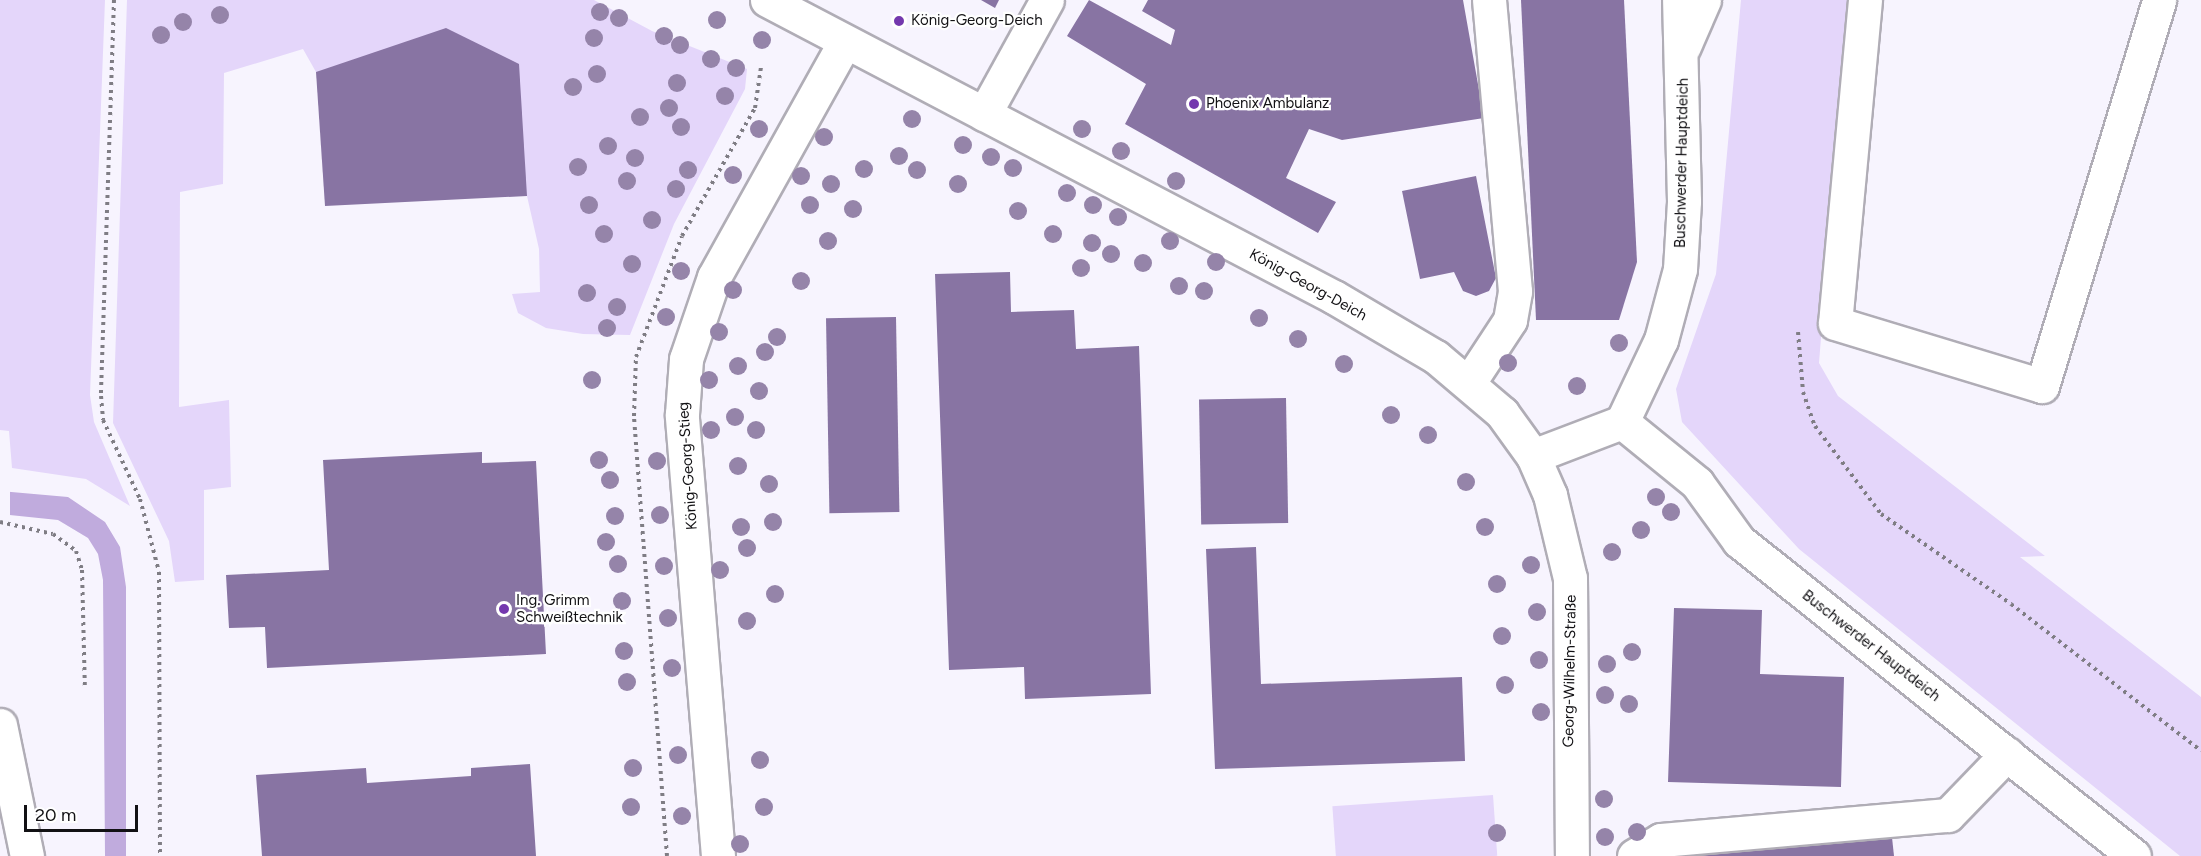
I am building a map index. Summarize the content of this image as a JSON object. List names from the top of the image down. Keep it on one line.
{"streets":{"main road":["Buschwerder Hauptdeich","König-Georg-Deich","König-Georg-Stieg","Georg-Wilhelm-Straße"]},"crossings":[["König-Georg-Deich","König-Georg-Stieg"],["König-Georg-Deich","Georg-Wilhelm-Straße"]],"places":["König-Georg-Deich","Phoenix Ambulanz","Ing. Grimm Schweißtechnik"],"scale_bar":"20 m"}
